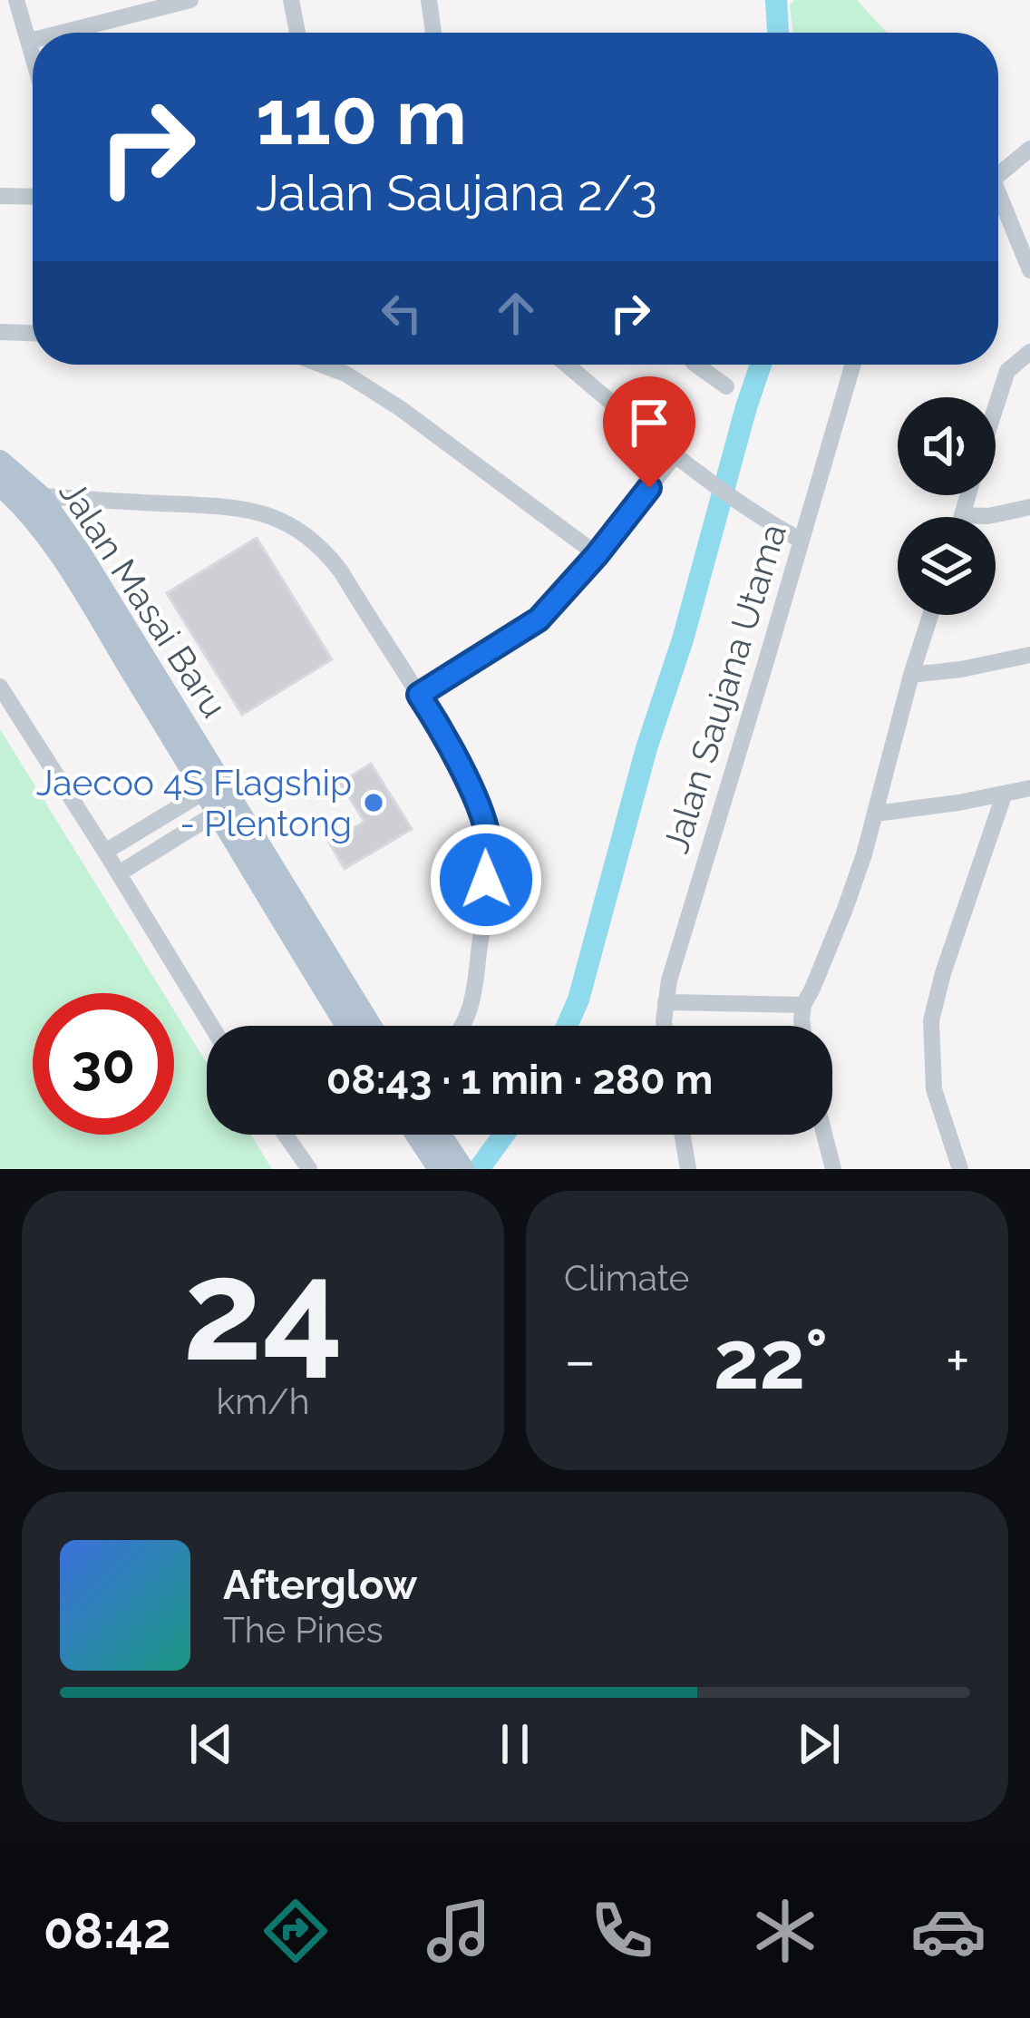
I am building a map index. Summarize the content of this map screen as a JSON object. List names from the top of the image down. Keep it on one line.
{"streets":{"main road":["Jalan Masai Baru"],"street":["Jalan Saujana Utama"]},"places":["Jaecoo 4S Flagship - Plentong"],"page":{"turn":["110 m","Jalan Saujana 2/3"],"limit":"30","trip":"08:43 · 1 min · 280 m","tile":[["24","km/h"],"Climate"],"heat":["−","22°","+"],"song":["Afterglow","The Pines"],"tabs":"08:42"}}
